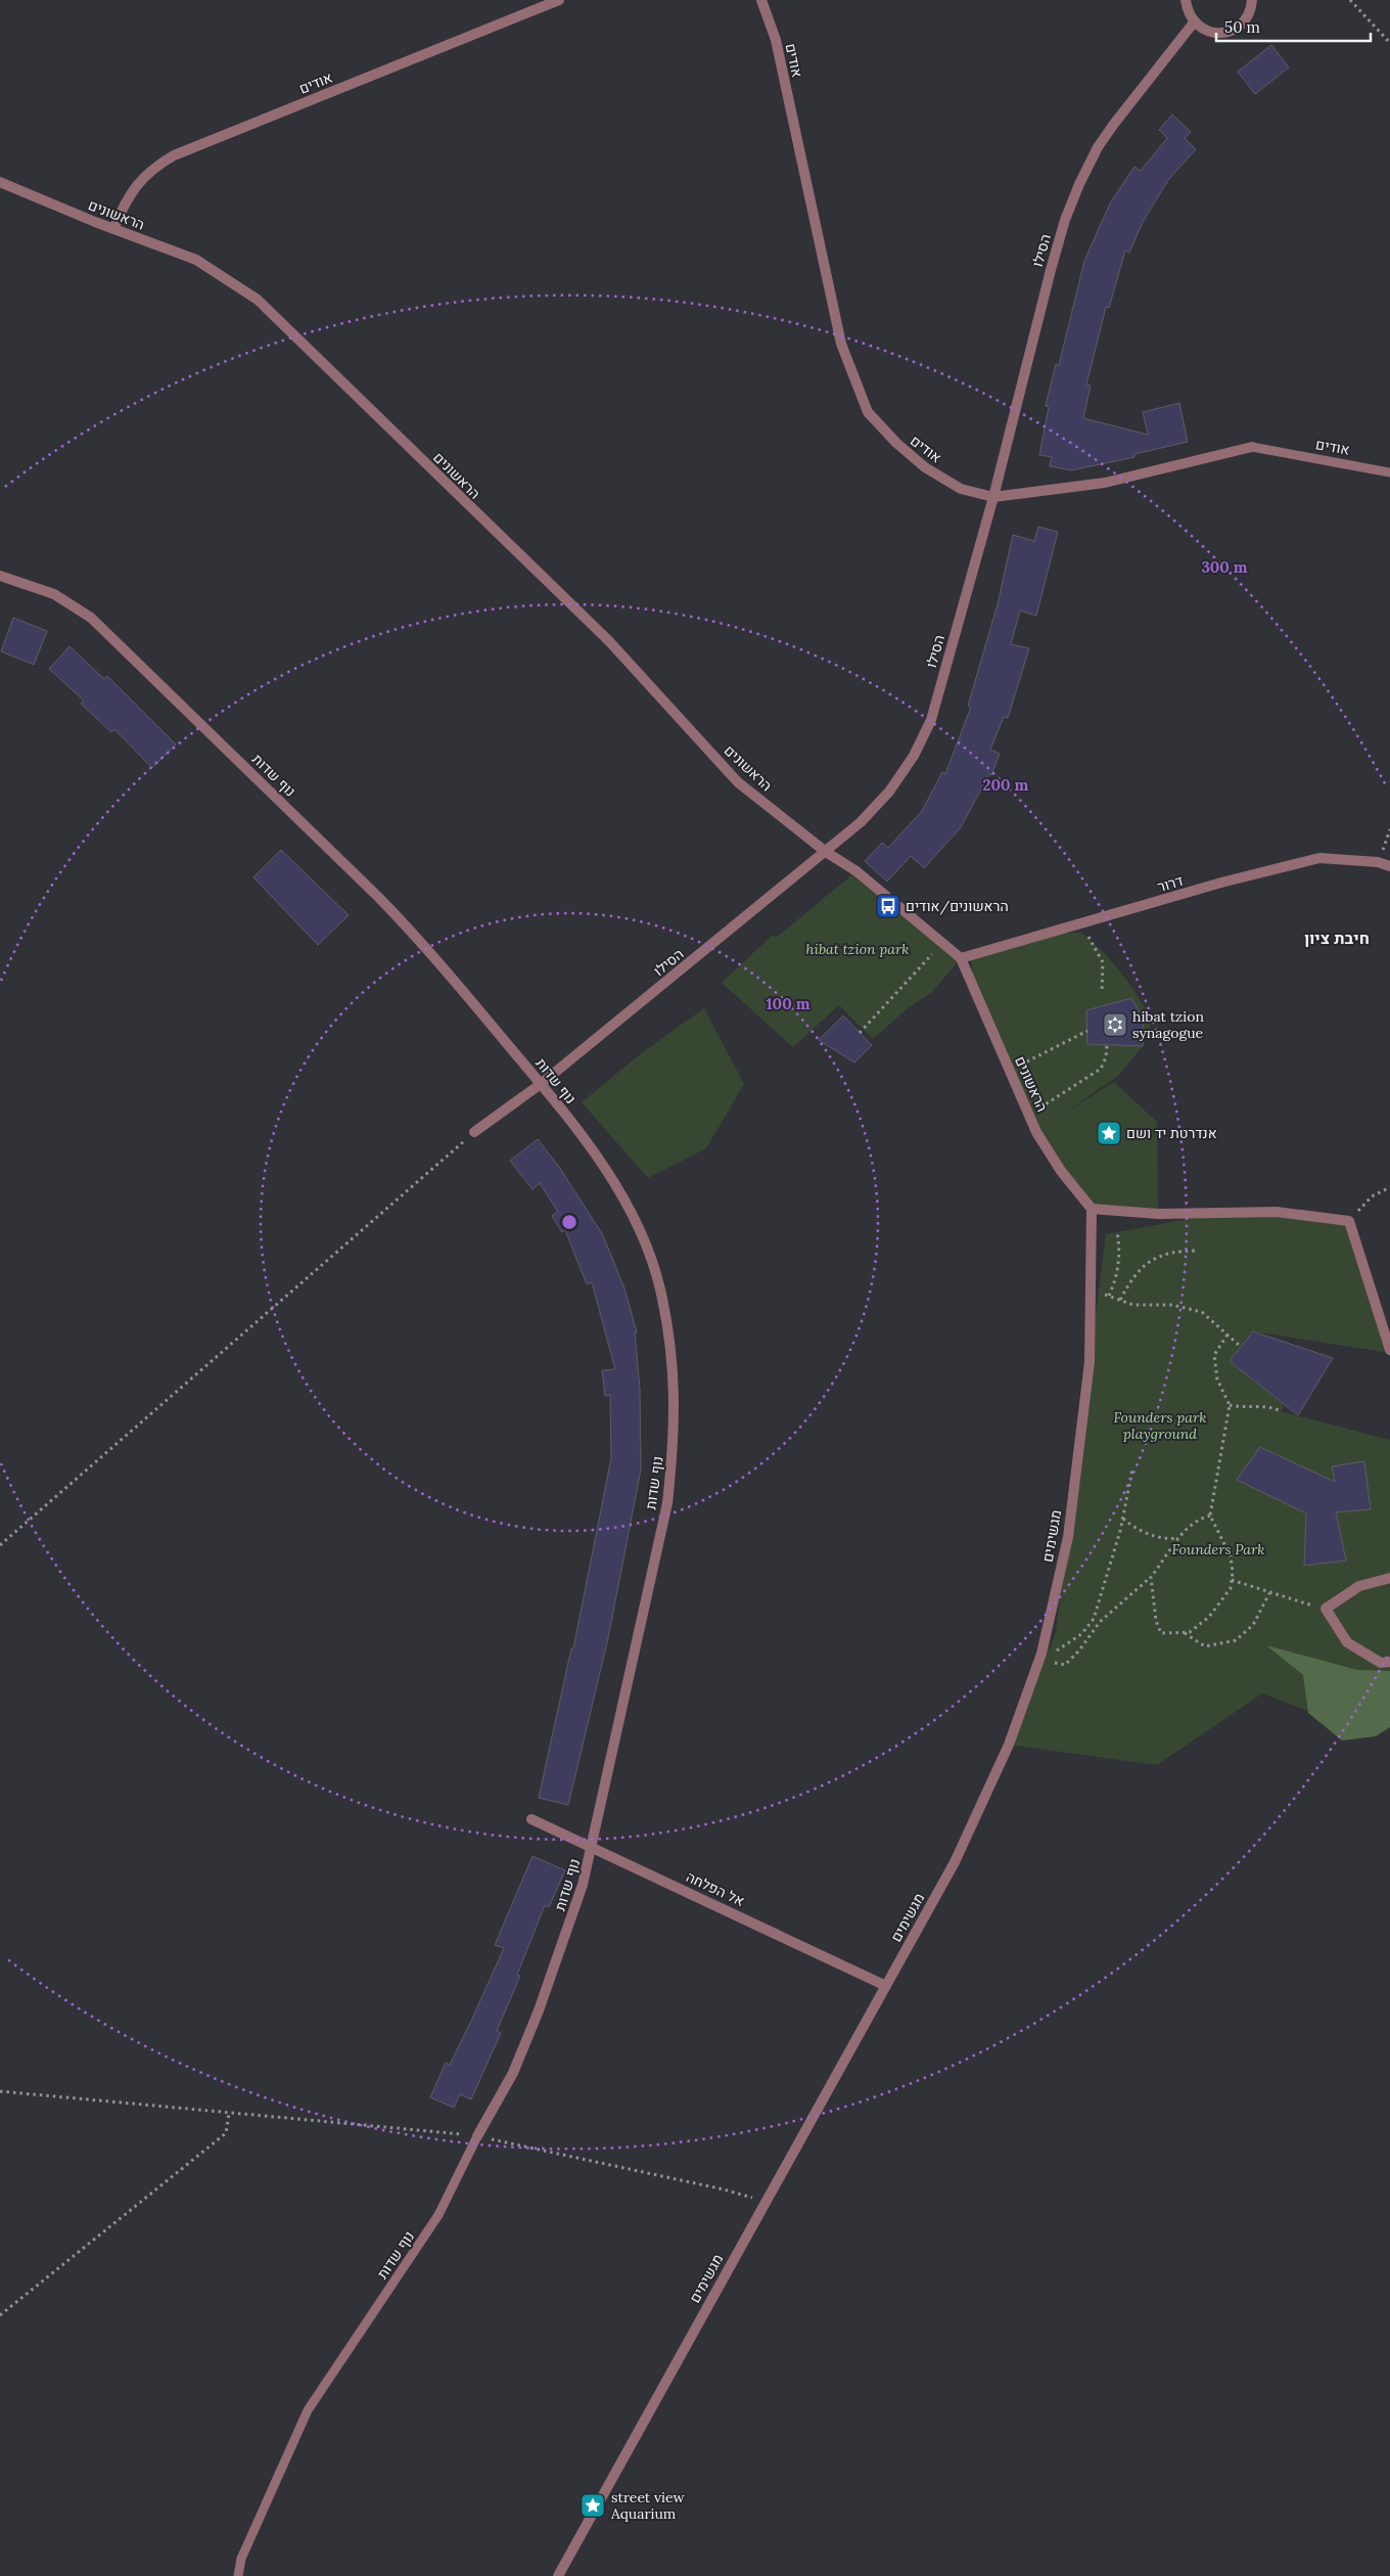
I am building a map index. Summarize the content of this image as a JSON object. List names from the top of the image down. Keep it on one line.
{"streets":{"street":["אודים","הראשונים","הסילו","נוף שדות","דרור","מגשימים","אל הפלחה"]},"crossings":[["אודים","הראשונים"],["אודים","הסילו"],["הראשונים","הסילו"],["הראשונים","דרור"],["הראשונים","מגשימים"],["הסילו","נוף שדות"],["נוף שדות","אל הפלחה"],["מגשימים","אל הפלחה"]],"districts":["חיבת ציון"],"parks":["hibat tzion park","Founders park playground","Founders Park"],"places":{"bus stop":["הראשונים/אודים"],"synagogue":["hibat tzion synagogue"],"place":["אנדרטת יד ושם","street view Aquarium"]},"scale_bar":"50 m","rings":["300 m","200 m","100 m"]}
